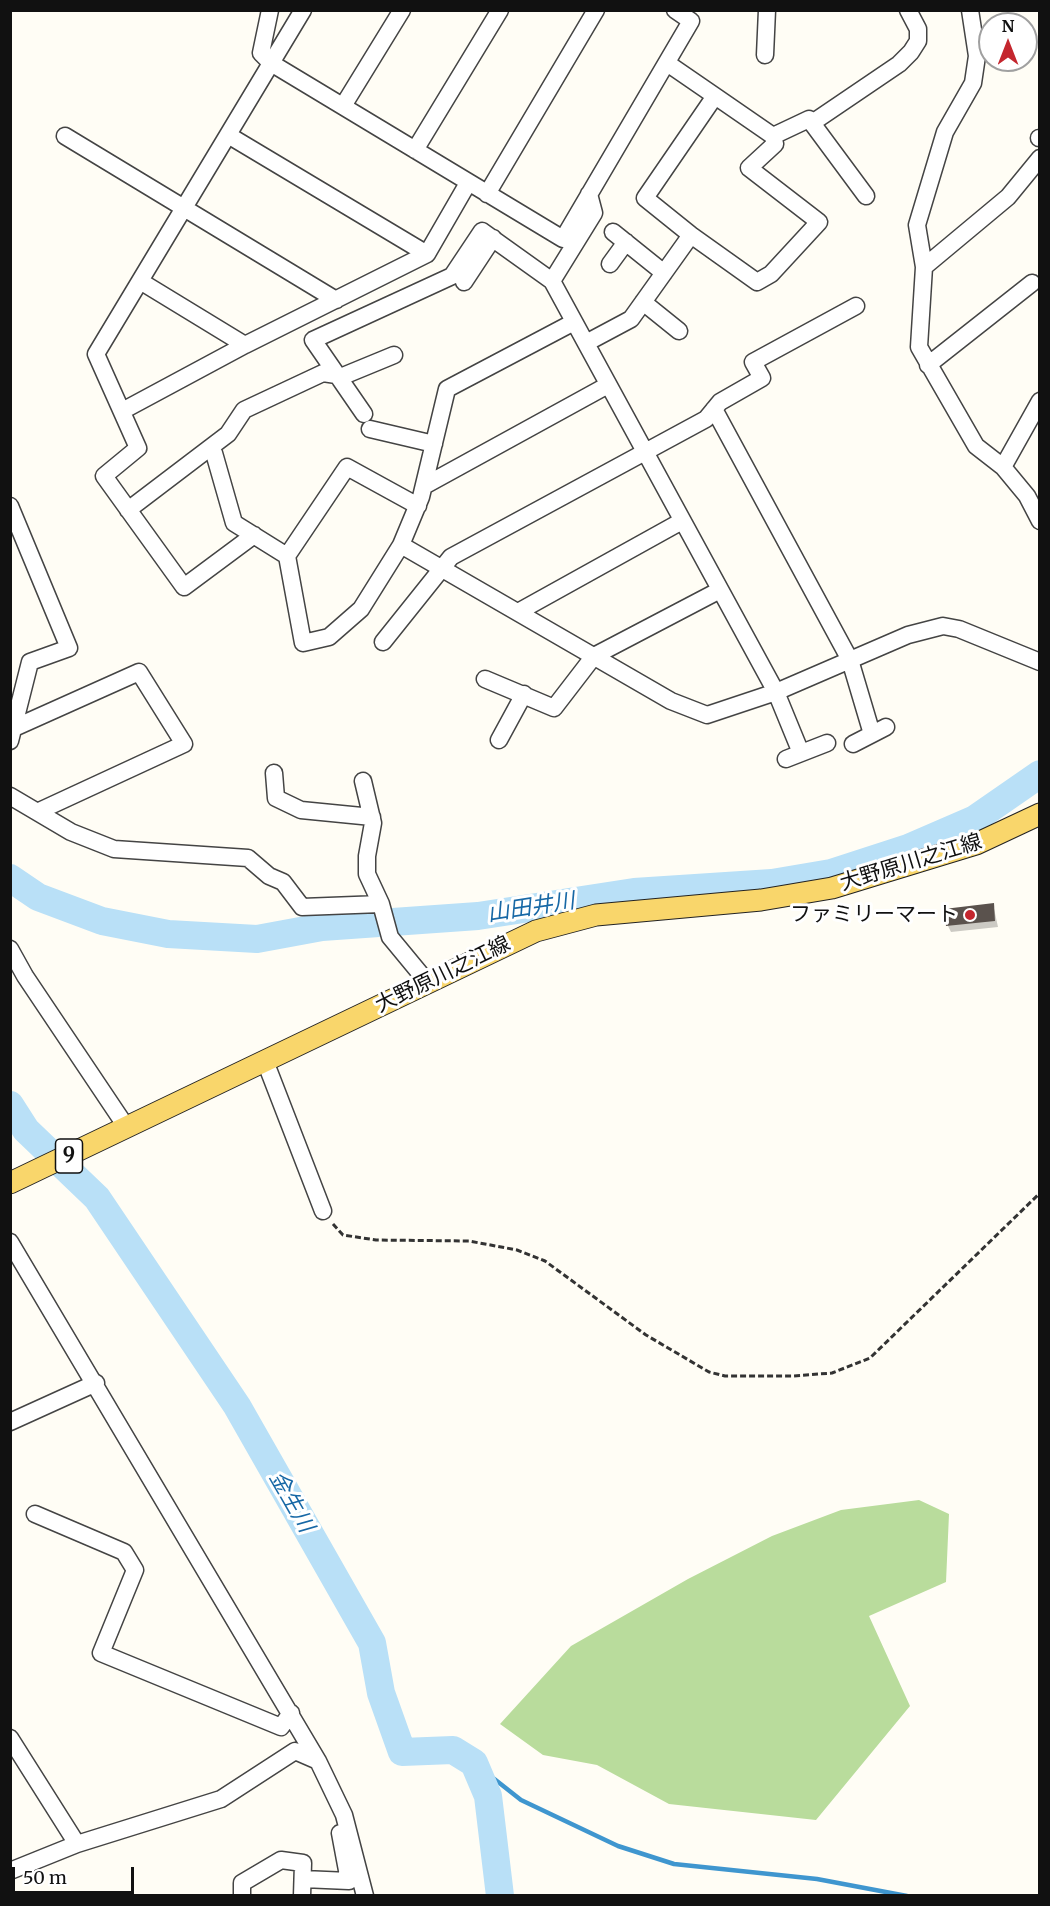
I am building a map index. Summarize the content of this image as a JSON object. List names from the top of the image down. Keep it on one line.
{"streets":{"main road":["大野原川之江線","9"]},"water":["山田井川","金生川"],"places":["ファミリーマート"],"scale_bar":"50 m","north":"top"}
